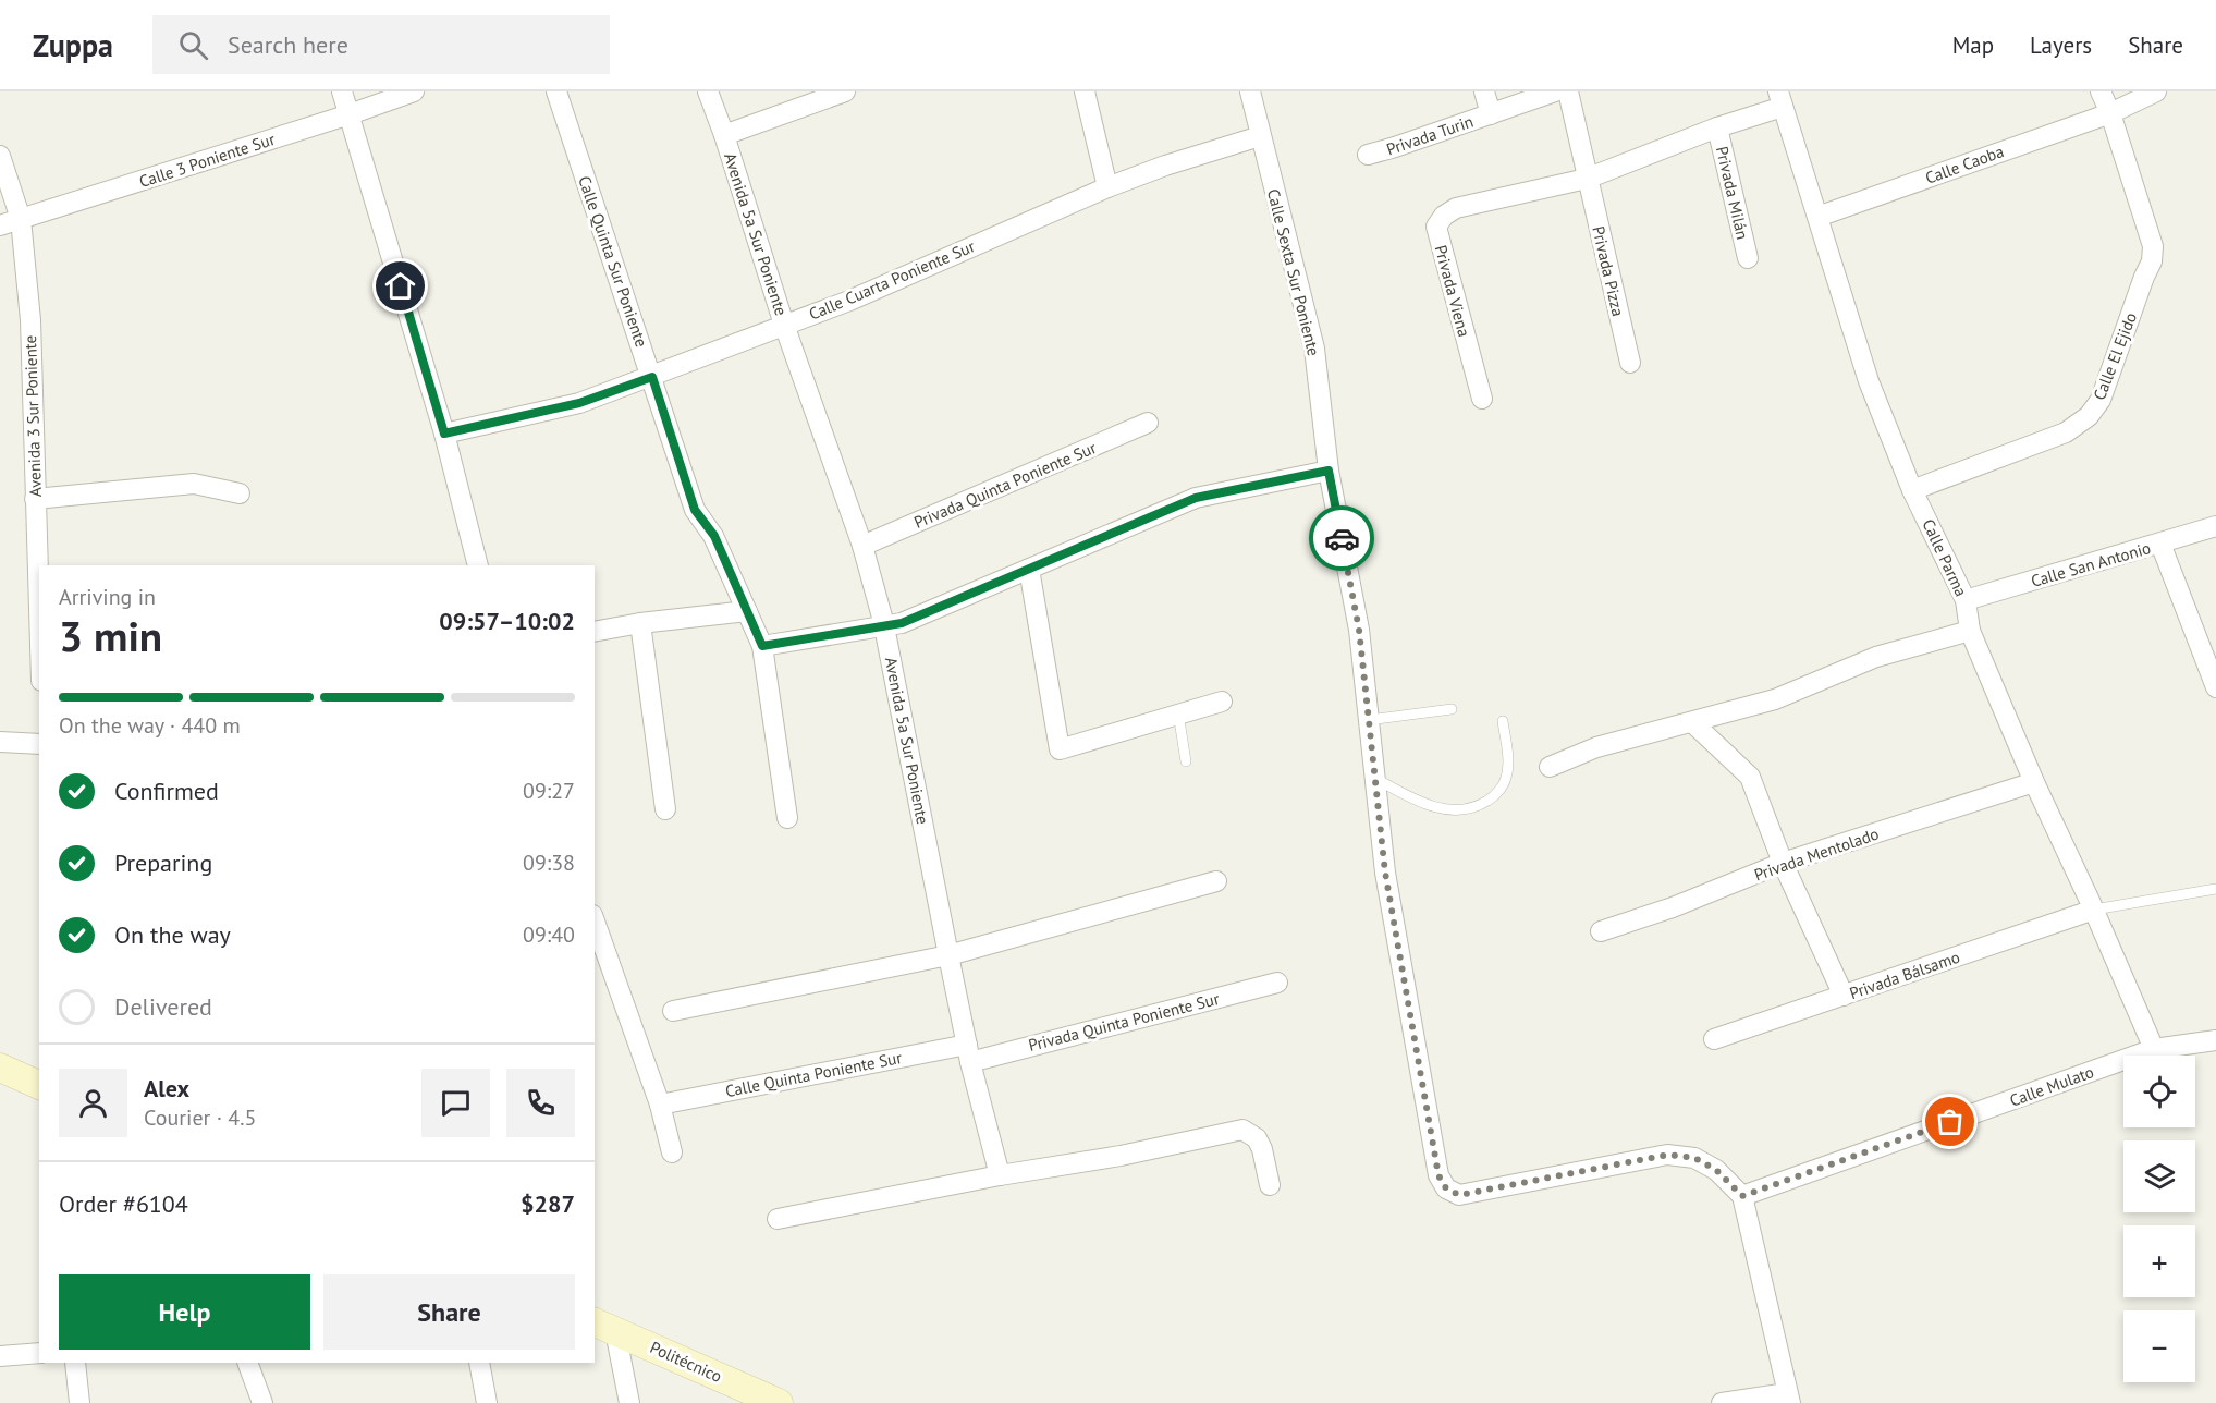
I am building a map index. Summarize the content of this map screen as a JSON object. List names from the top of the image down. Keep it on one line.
{"streets":{"street":["Privada Turin","Calle 3 Poniente Sur","Calle Caoba","Privada Milán","Avenida 5a Sur Poniente","Calle Quinta Sur Poniente","Privada Pizza","Calle Sexta Sur Poniente","Calle Cuarta Poniente Sur","Privada Viena","Calle El Ejido","Avenida 3 Sur Poniente","Privada Quinta Poniente Sur","Calle Parma","Calle San Antonio","Privada Mentolado","Privada Bálsamo","Calle Quinta Poniente Sur","Calle Mulato","Politécnico"]},"crossings":[["Calle 3 Poniente Sur","Avenida 3 Sur Poniente"],["Calle Caoba","Calle El Ejido"],["Calle Caoba","Calle Parma"],["Avenida 5a Sur Poniente","Calle Cuarta Poniente Sur"],["Avenida 5a Sur Poniente","Privada Quinta Poniente Sur"],["Avenida 5a Sur Poniente","Calle Quinta Poniente Sur"],["Calle Quinta Sur Poniente","Calle Cuarta Poniente Sur"],["Privada Pizza","Privada Viena"],["Calle Sexta Sur Poniente","Calle Cuarta Poniente Sur"],["Calle Sexta Sur Poniente","Calle Mulato"],["Calle El Ejido","Calle Parma"],["Privada Quinta Poniente Sur","Calle Quinta Poniente Sur"],["Calle Parma","Calle San Antonio"],["Calle Parma","Privada Mentolado"],["Calle Parma","Privada Bálsamo"],["Calle Parma","Calle Mulato"]],"page":{"header":"Zuppa","search":"Search here","nav":["Map","Layers","Share"],"heading":["3 min","Arriving in","09:57–10:02"],"panel":["Alex","Courier · 4.5","Order #6104","$287"],"bar":"On the way · 440 m","list":[["Confirmed","09:27"],["Preparing","09:38"],["On the way","09:40"],"Delivered"],"map_buttons":["+","−"],"buttons":["Help","Share"]}}
